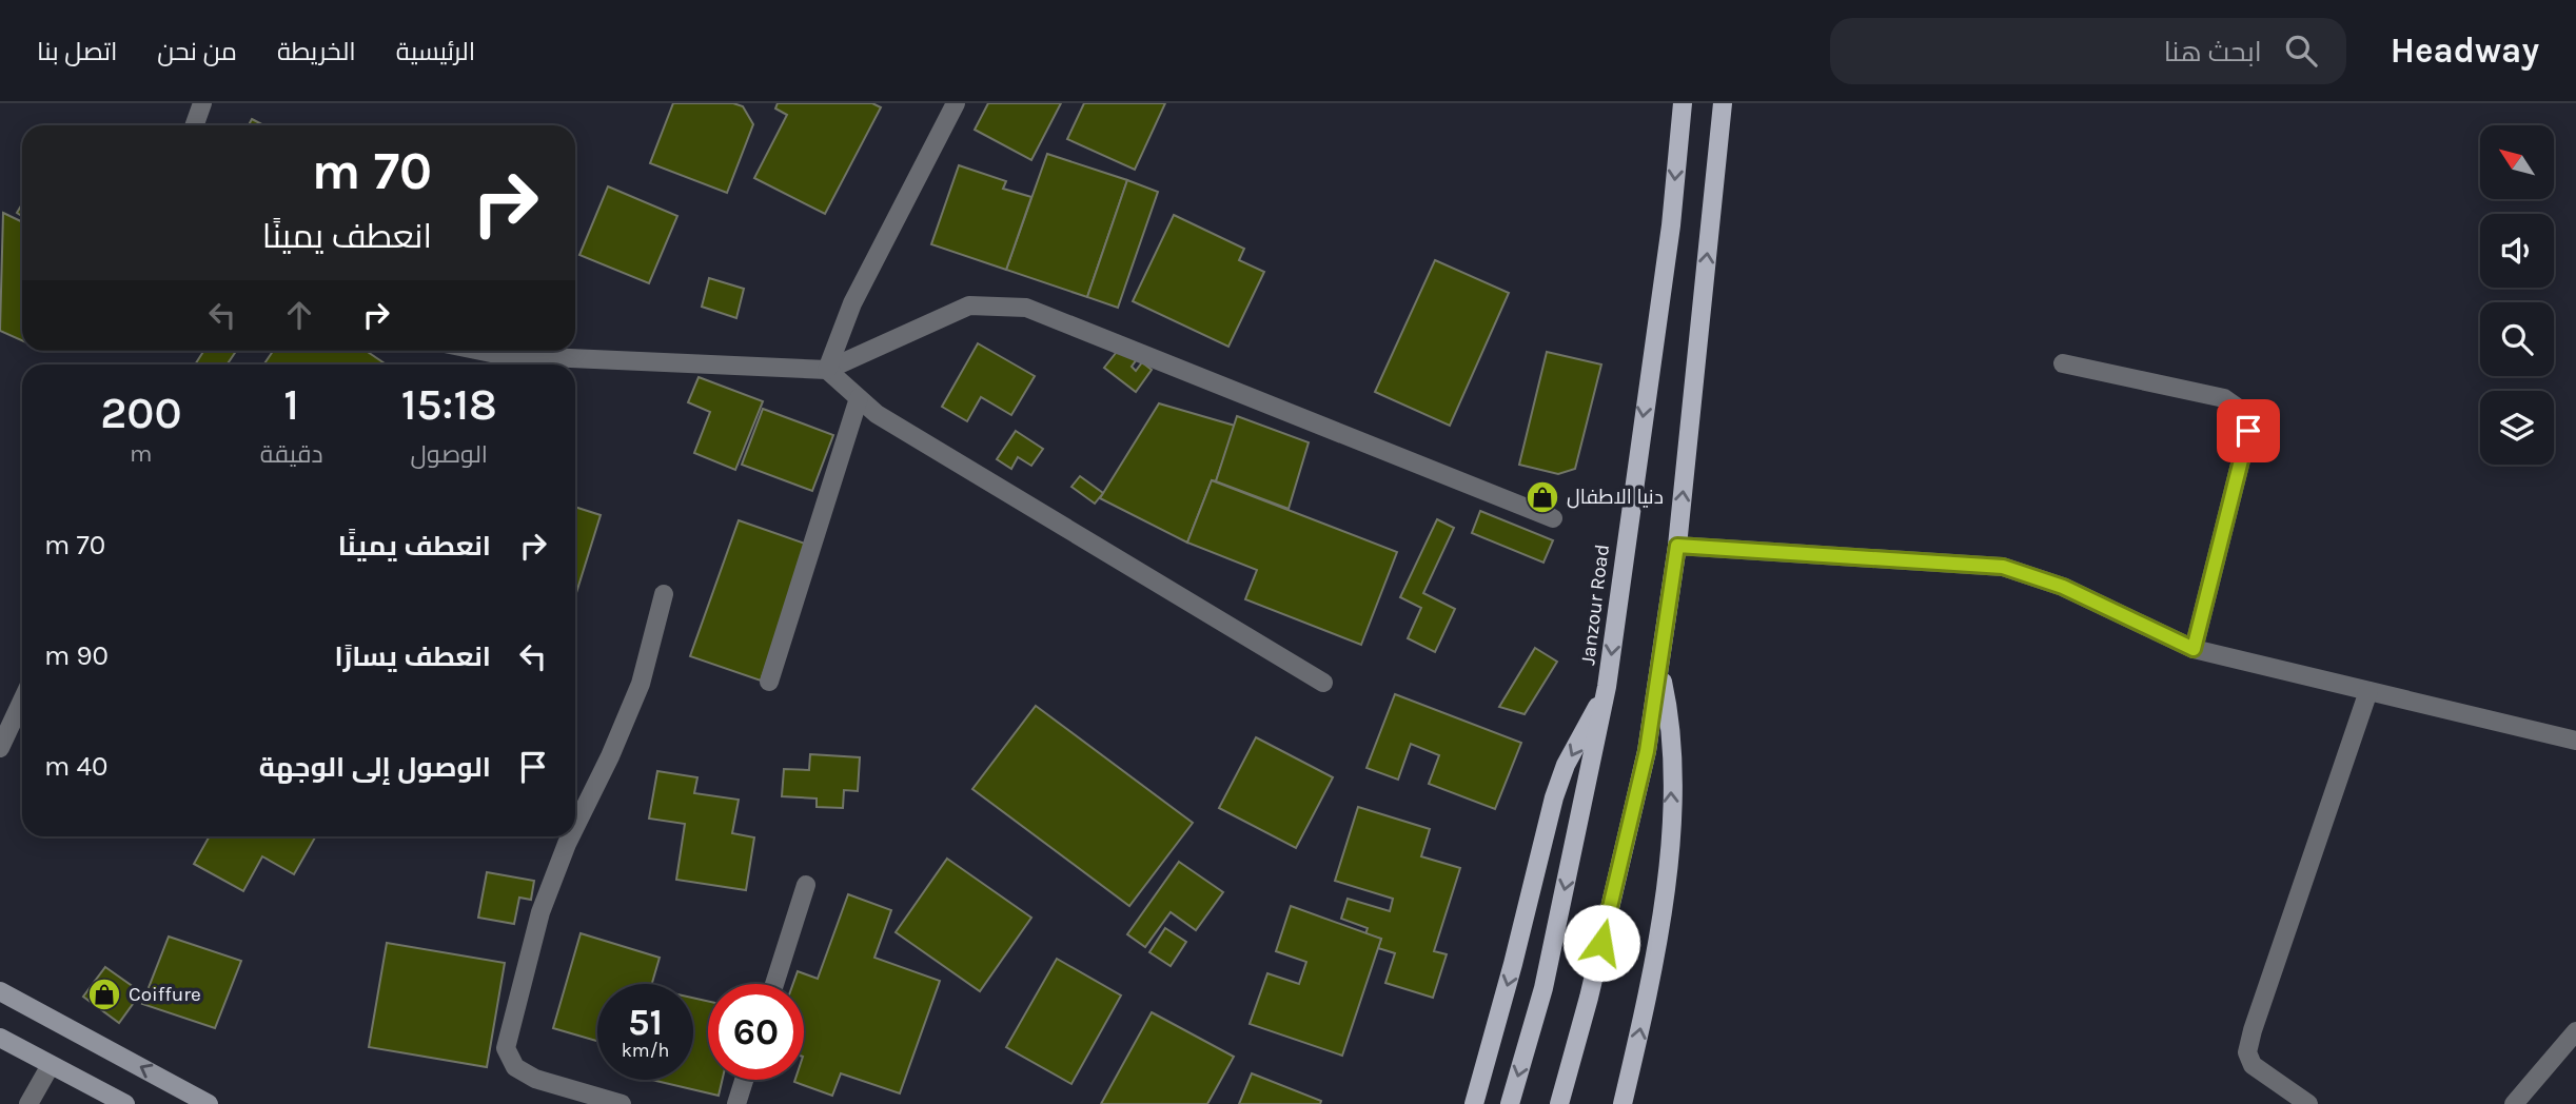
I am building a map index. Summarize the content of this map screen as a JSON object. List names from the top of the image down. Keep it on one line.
{"streets":{"main road":["Janzour Road"]},"places":{"shop":["دنيا الاطفال","Coiffure"]},"north":"top left","page":{"header":"Headway","search":"ابحث هنا","nav":["الرئيسية","الخريطة","من نحن","اتصل بنا"],"turn":["70 m","انعطف يمينًا"],"eta":["15:18","الوصول","1","دقيقة","200","m"],"list":[{"name":"انعطف يمينًا","value":"70 m"},{"name":"انعطف يسارًا","value":"90 m"},{"name":"الوصول إلى الوجهة","value":"40 m"}],"speed":"51 km/h","limit":"60"}}
